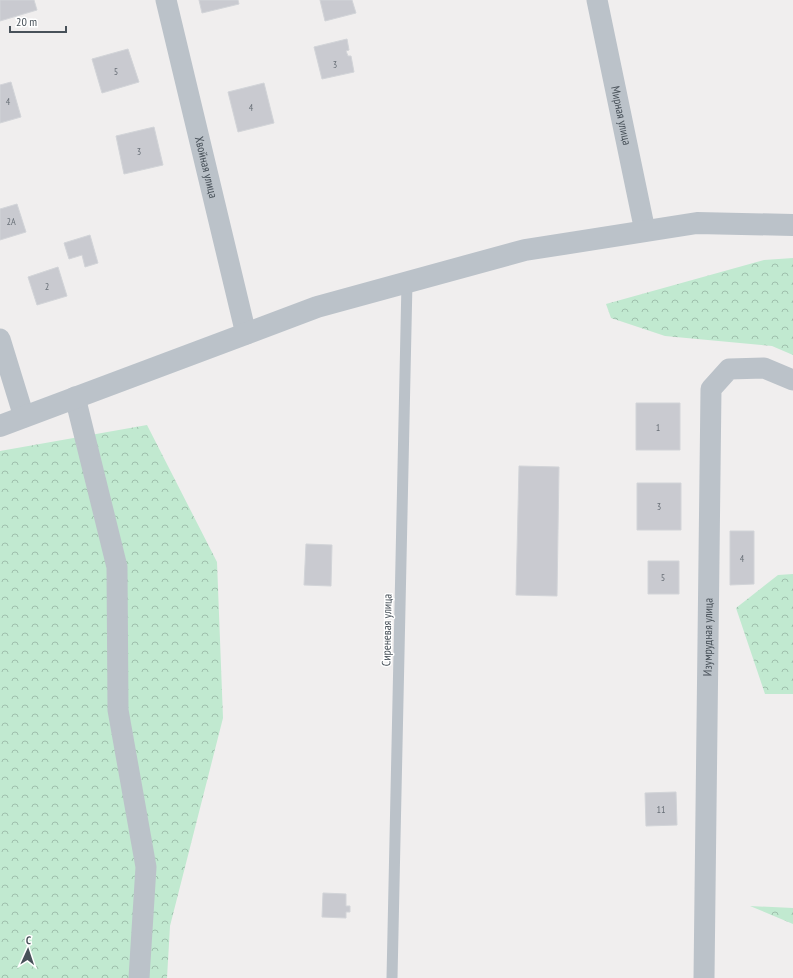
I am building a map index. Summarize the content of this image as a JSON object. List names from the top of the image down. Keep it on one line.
{"streets":{"street":["Мирная улица","Хвойная улица","Изумрудная улица"],"lane":["Сиреневая улица"]},"house_numbers":["3","5","4","4","3","2А","2","1","3","4","5","11"],"scale_bar":"20 m","north":"top"}
